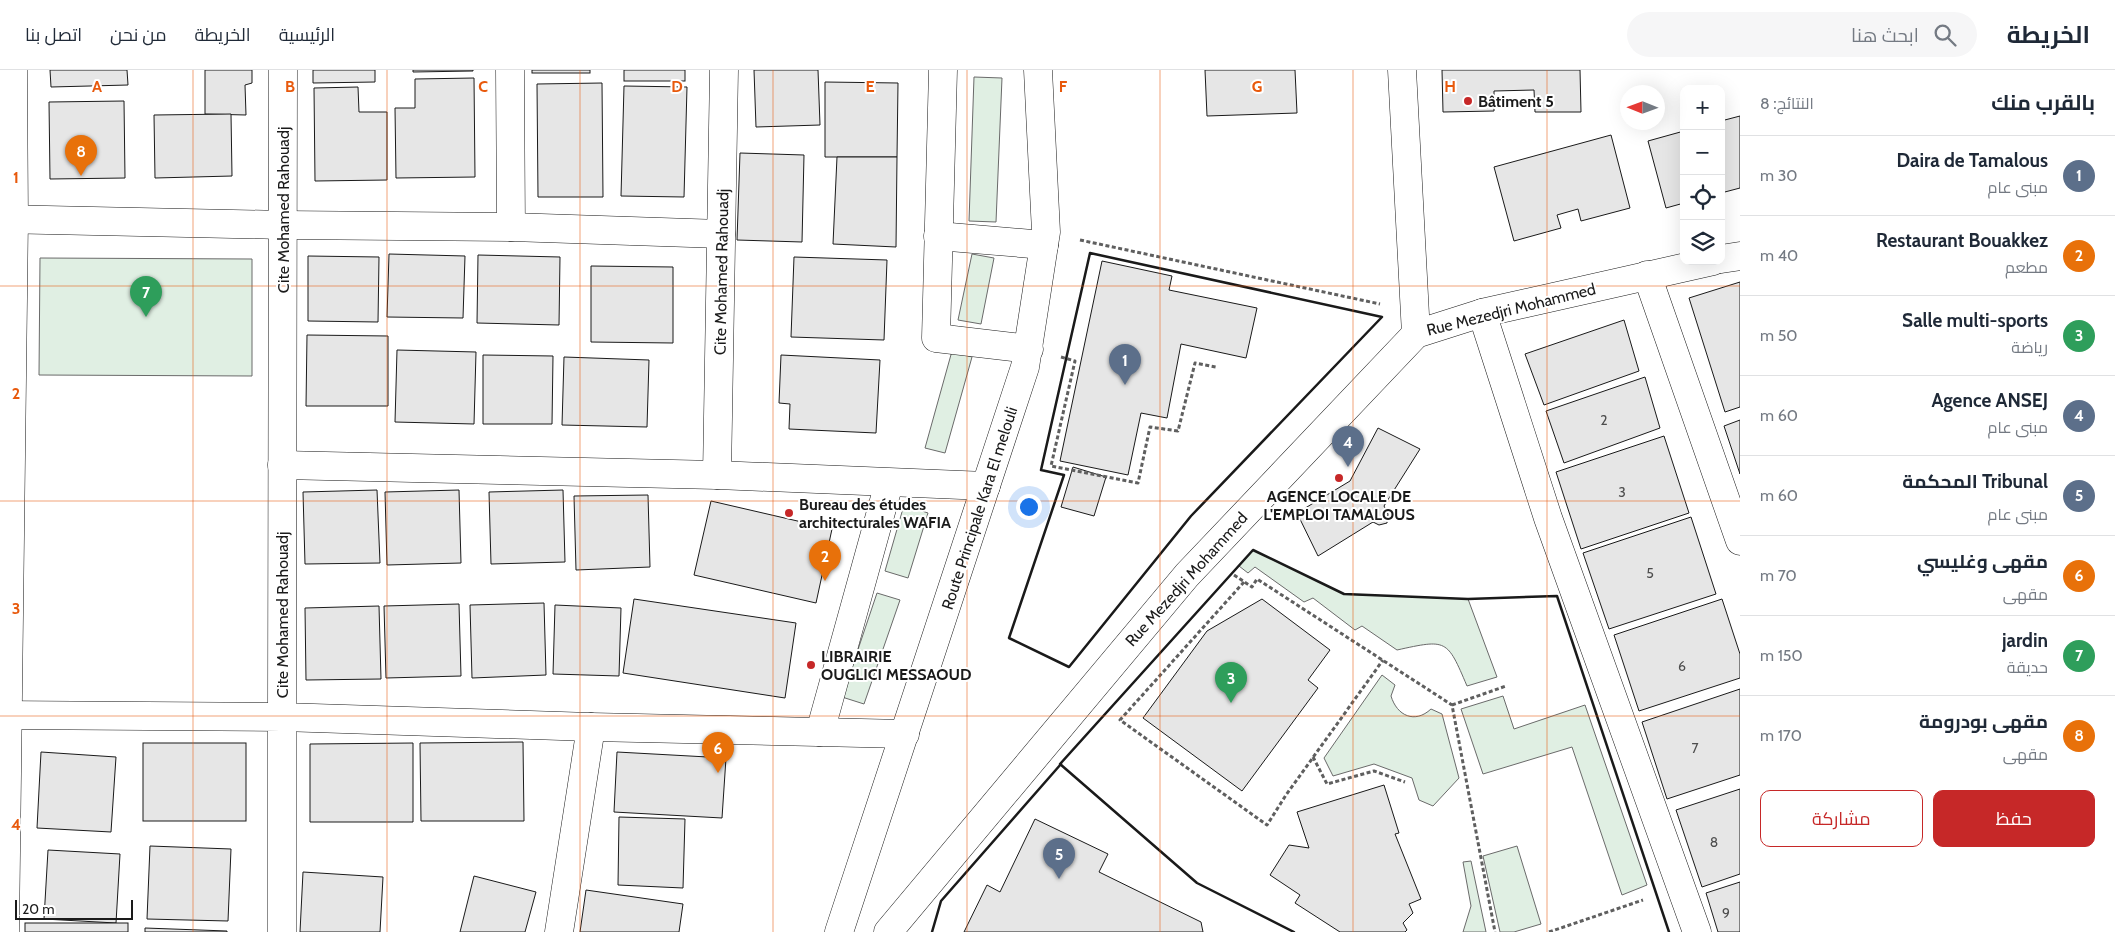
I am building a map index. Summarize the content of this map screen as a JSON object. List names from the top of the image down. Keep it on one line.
{"streets":{"street":["Cite Mohamed Rahouadj","Rue Mezedjri Mohammed","Route Principale Kara El melouli"]},"crossings":[["Cite Mohamed Rahouadj","Route Principale Kara El melouli"]],"places":["Bâtiment 5","AGENCE LOCALE DE L'EMPLOI TAMALOUS","Bureau des études architecturales WAFIA","LIBRAIRIE OUGLICI MESSAOUD"],"house_numbers":["2","3","5","6","7","8","9"],"scale_bar":"20 m","north":"left","page":{"header":"الخريطة","search":"ابحث هنا","nav":["الرئيسية","الخريطة","من نحن","اتصل بنا"],"heading":["بالقرب منك","النتائج: 8"],"map_buttons":["+","−"],"list":[{"mark":"1","name":"Daira de Tamalous","note":"مبنى عام","value":"30 m"},{"mark":"2","name":"Restaurant Bouakkez","note":"مطعم","value":"40 m"},{"mark":"3","name":"Salle multi-sports","note":"رياضة","value":"50 m"},{"mark":"4","name":"Agence ANSEJ","note":"مبنى عام","value":"60 m"},{"mark":"5","name":"Tribunal المحكمة","note":"مبنى عام","value":"60 m"},{"mark":"6","name":"مقهى وغليسي","note":"مقهى","value":"70 m"},{"mark":"7","name":"jardin","note":"حديقة","value":"150 m"},{"mark":"8","name":"مقهى بودرومة","note":"مقهى","value":"170 m"}],"pins":["8","7","1","4","2","3","6","5"],"buttons":["حفظ","مشاركة"],"scale":"20 m"},"grid":{"columns":["A","B","C","D","E","F","G","H"],"rows":["1","2","3","4"]}}
